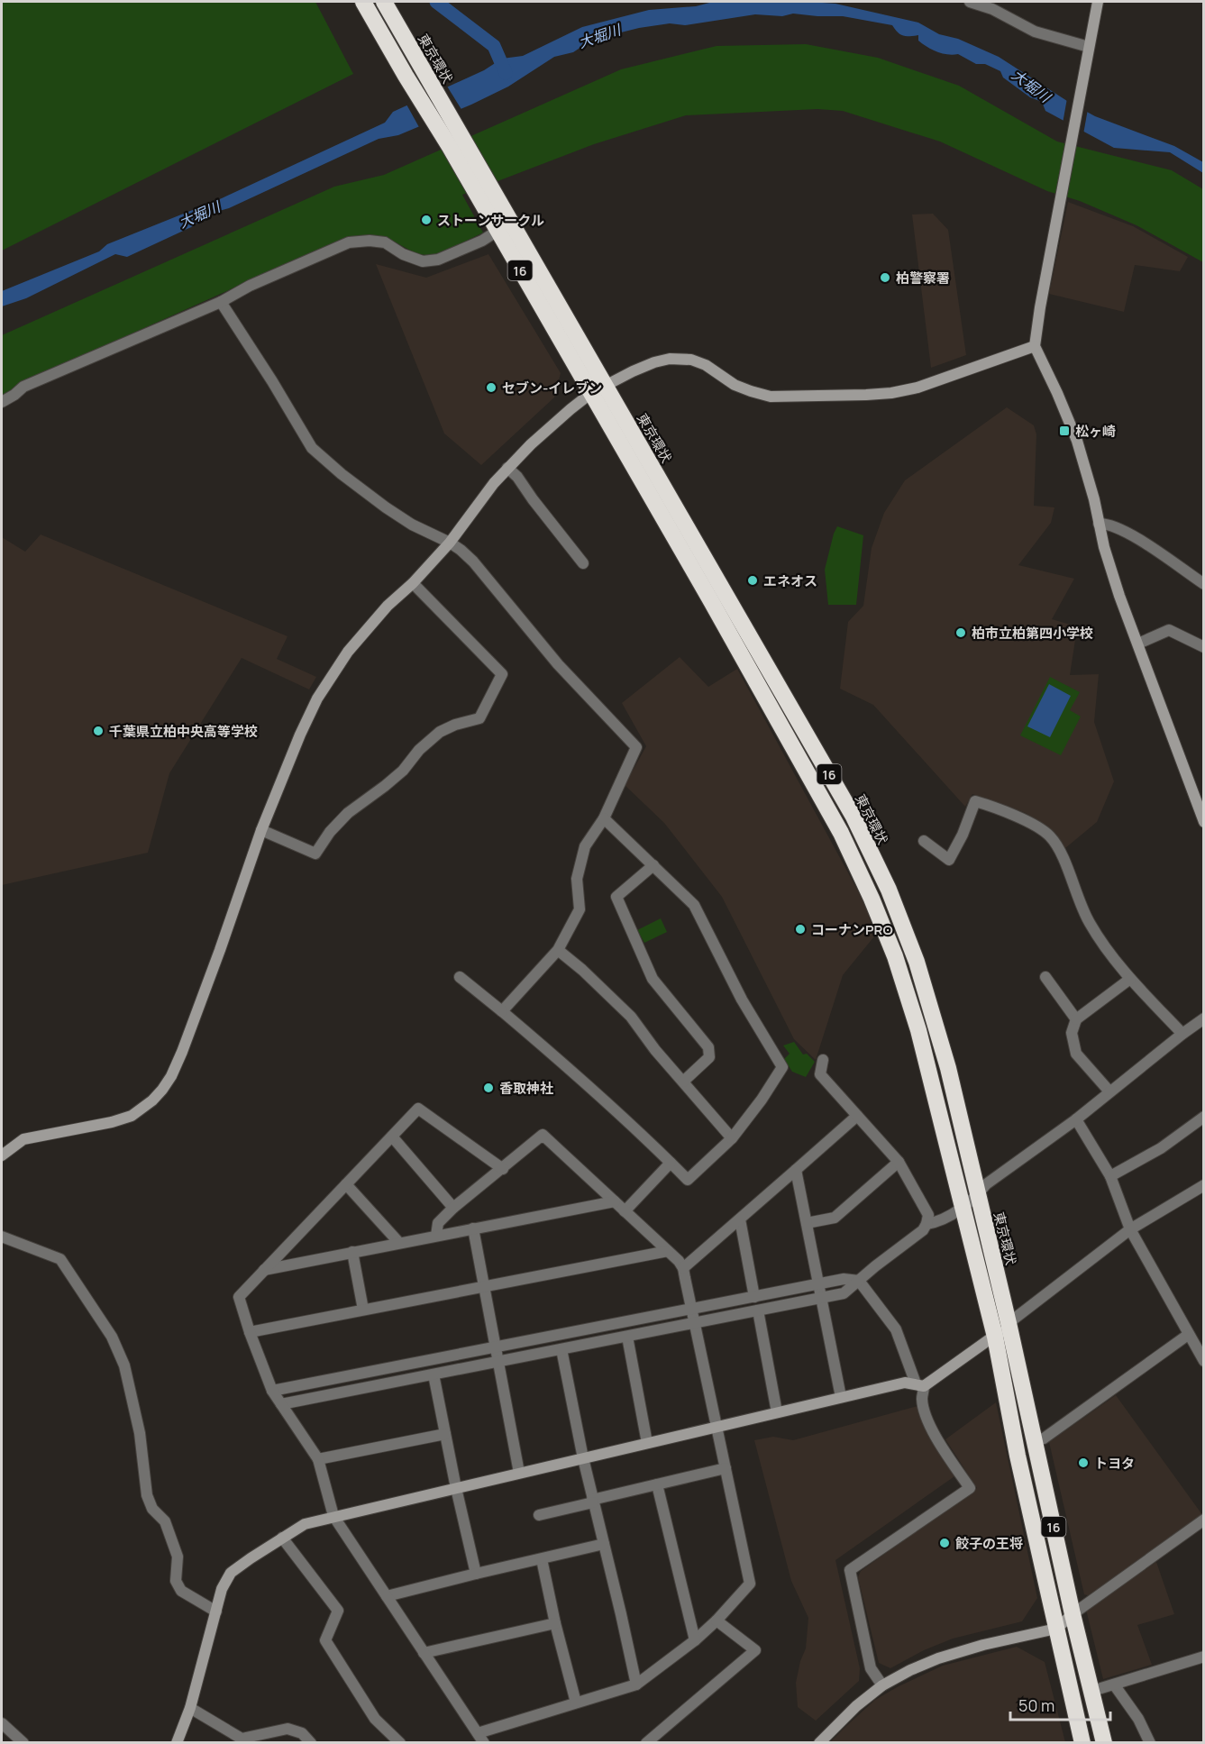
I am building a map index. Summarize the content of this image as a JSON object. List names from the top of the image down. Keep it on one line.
{"streets":{"highway":["東京環状","16"]},"water":["大堀川"],"places":{"other":["ストーンサークル","柏警察署","セブン-イレブン","エネオス","柏市立柏第四小学校","千葉県立柏中央高等学校","コーナンPRO","香取神社","トヨタ","餃子の王将"],"transit":["松ヶ崎"]},"scale_bar":"50 m"}
